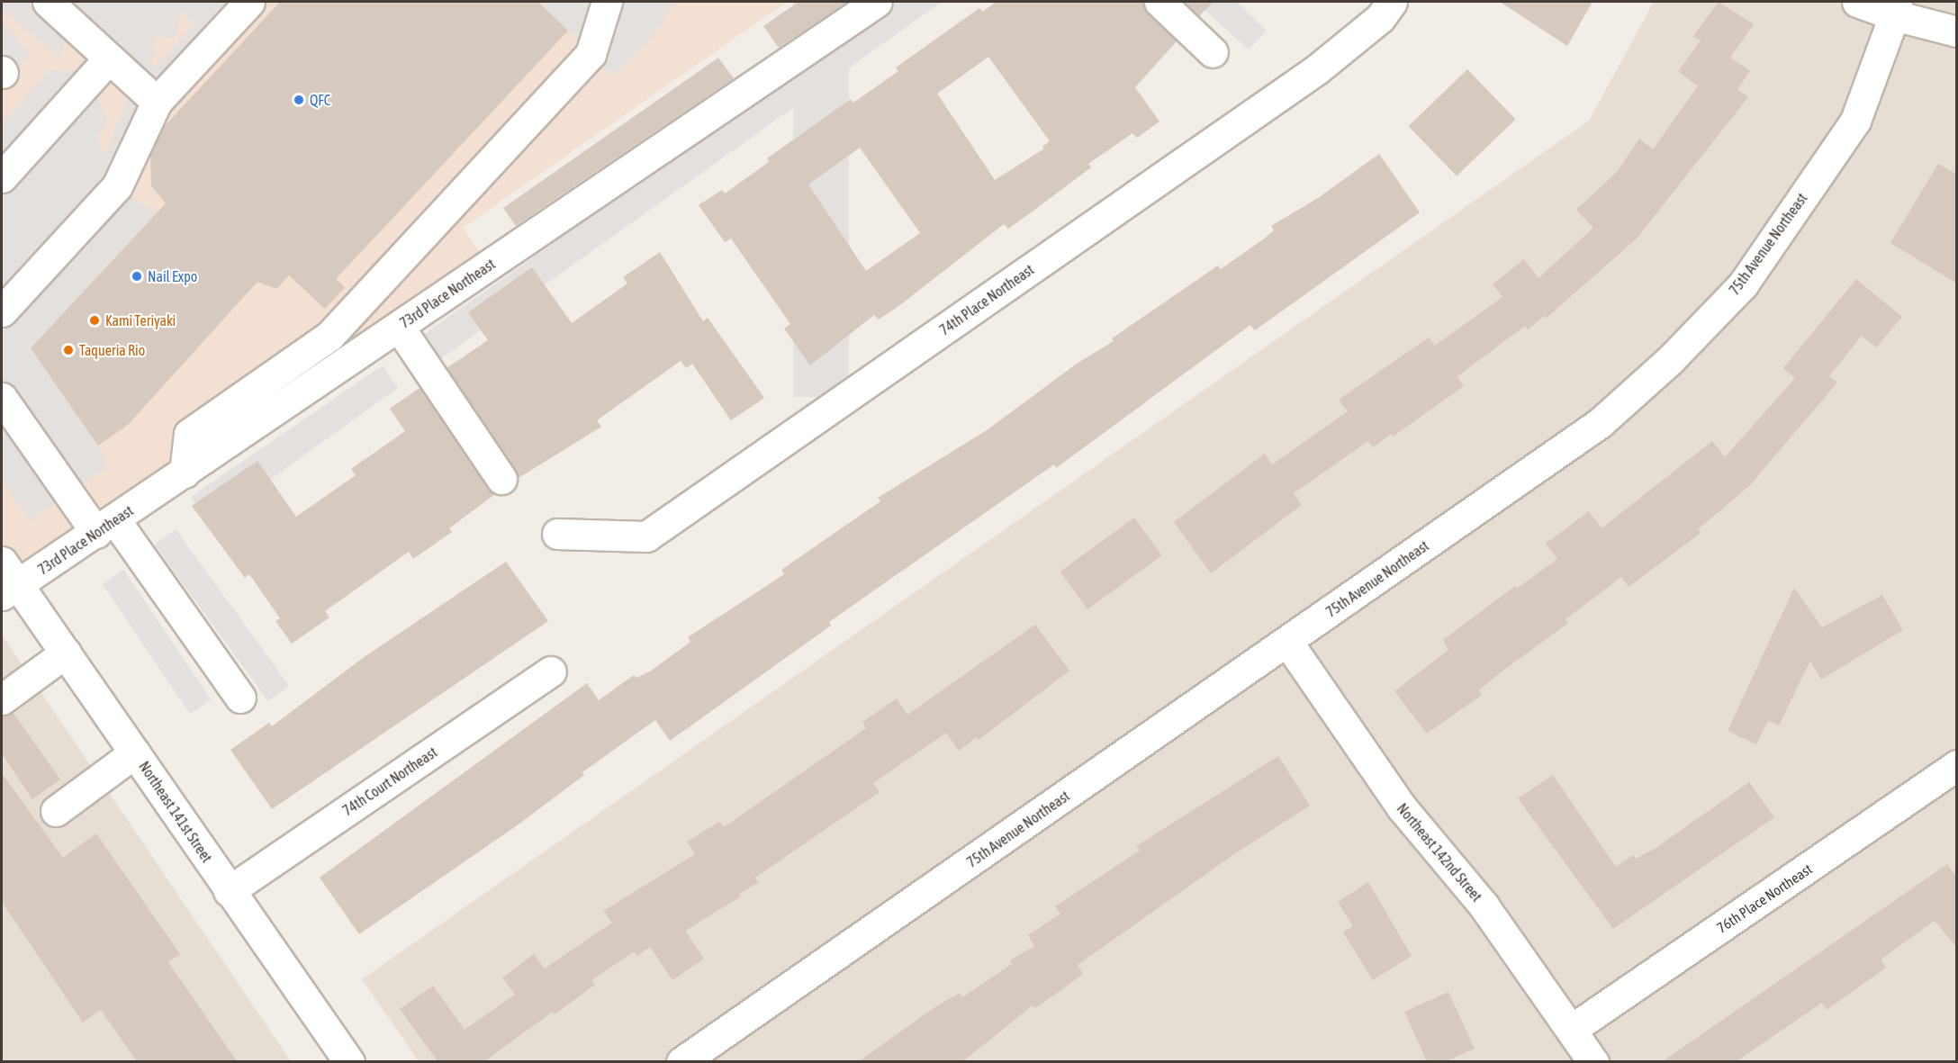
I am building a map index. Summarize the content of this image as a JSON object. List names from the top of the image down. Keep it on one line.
{"streets":{"street":["75th Avenue Northeast","73rd Place Northeast","74th Place Northeast","74th Court Northeast","Northeast 141st Street","Northeast 142nd Street","76th Place Northeast"]},"crossings":[["75th Avenue Northeast","Northeast 142nd Street"],["73rd Place Northeast","Northeast 141st Street"],["74th Court Northeast","Northeast 141st Street"],["Northeast 142nd Street","76th Place Northeast"]],"places":["QFC","Nail Expo","Kami Teriyaki","Taqueria Rio"]}
